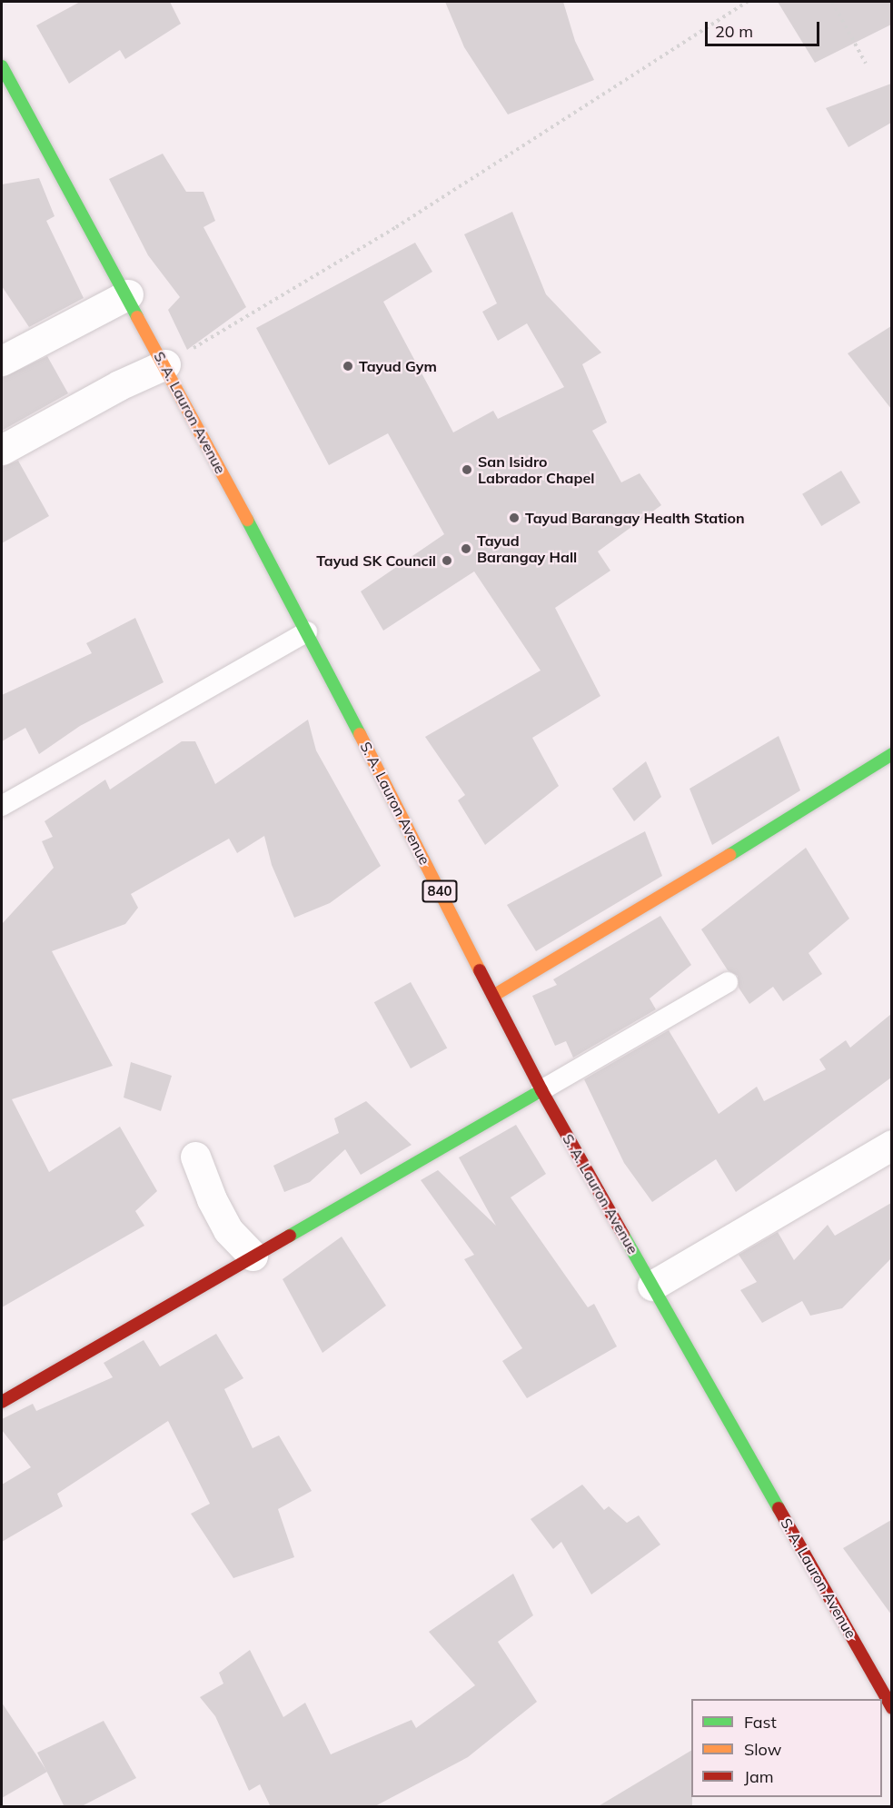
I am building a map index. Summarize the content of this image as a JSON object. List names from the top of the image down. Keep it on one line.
{"streets":{"main road":["S. A. Lauron Avenue","840"]},"places":["Tayud Gym","San Isidro Labrador Chapel","Tayud Barangay Health Station","Tayud Barangay Hall","Tayud SK Council"],"legend":["Fast","Slow","Jam"],"scale_bar":"20 m"}
